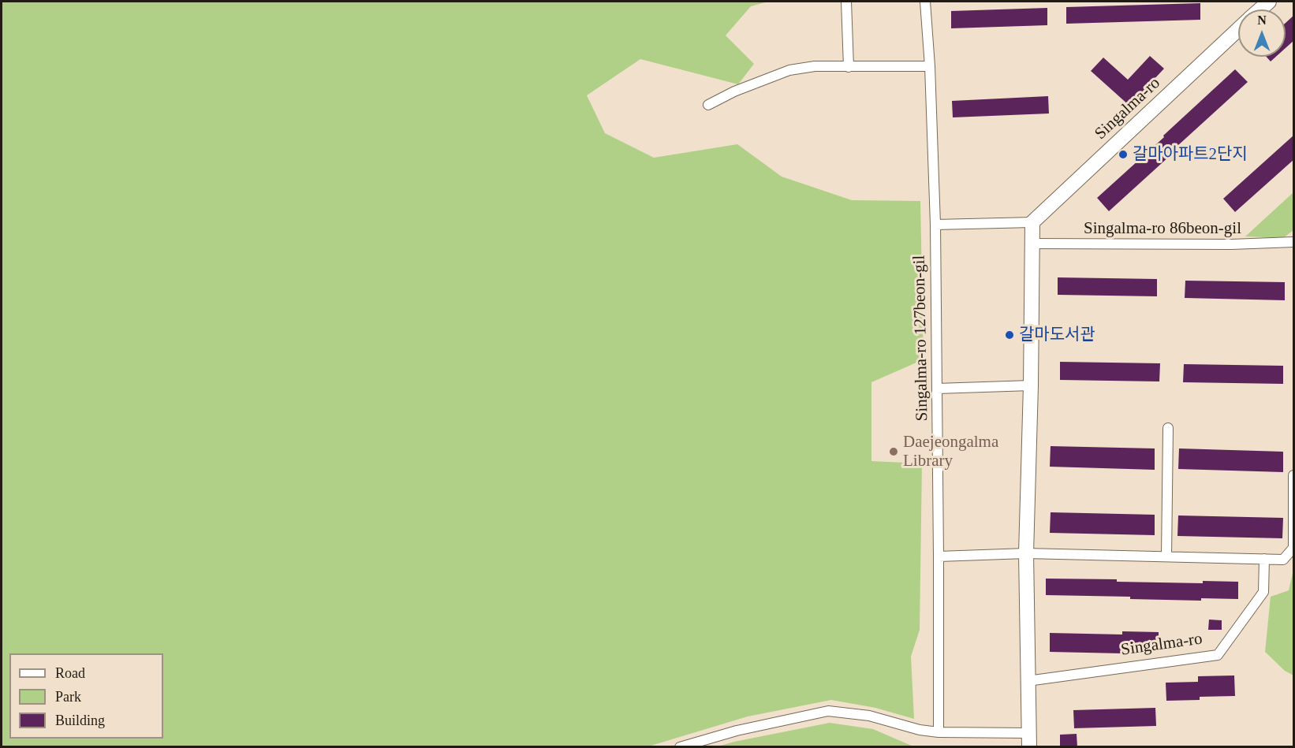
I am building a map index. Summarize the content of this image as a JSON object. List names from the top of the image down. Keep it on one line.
{"streets":{"street":["Singalma-ro","Singalma-ro 86beon-gil","Singalma-ro 127beon-gil"]},"places":["갈마아파트2단지","갈마도서관","Daejeongalma Library"],"legend":["Road","Park","Building"],"north":"top"}
